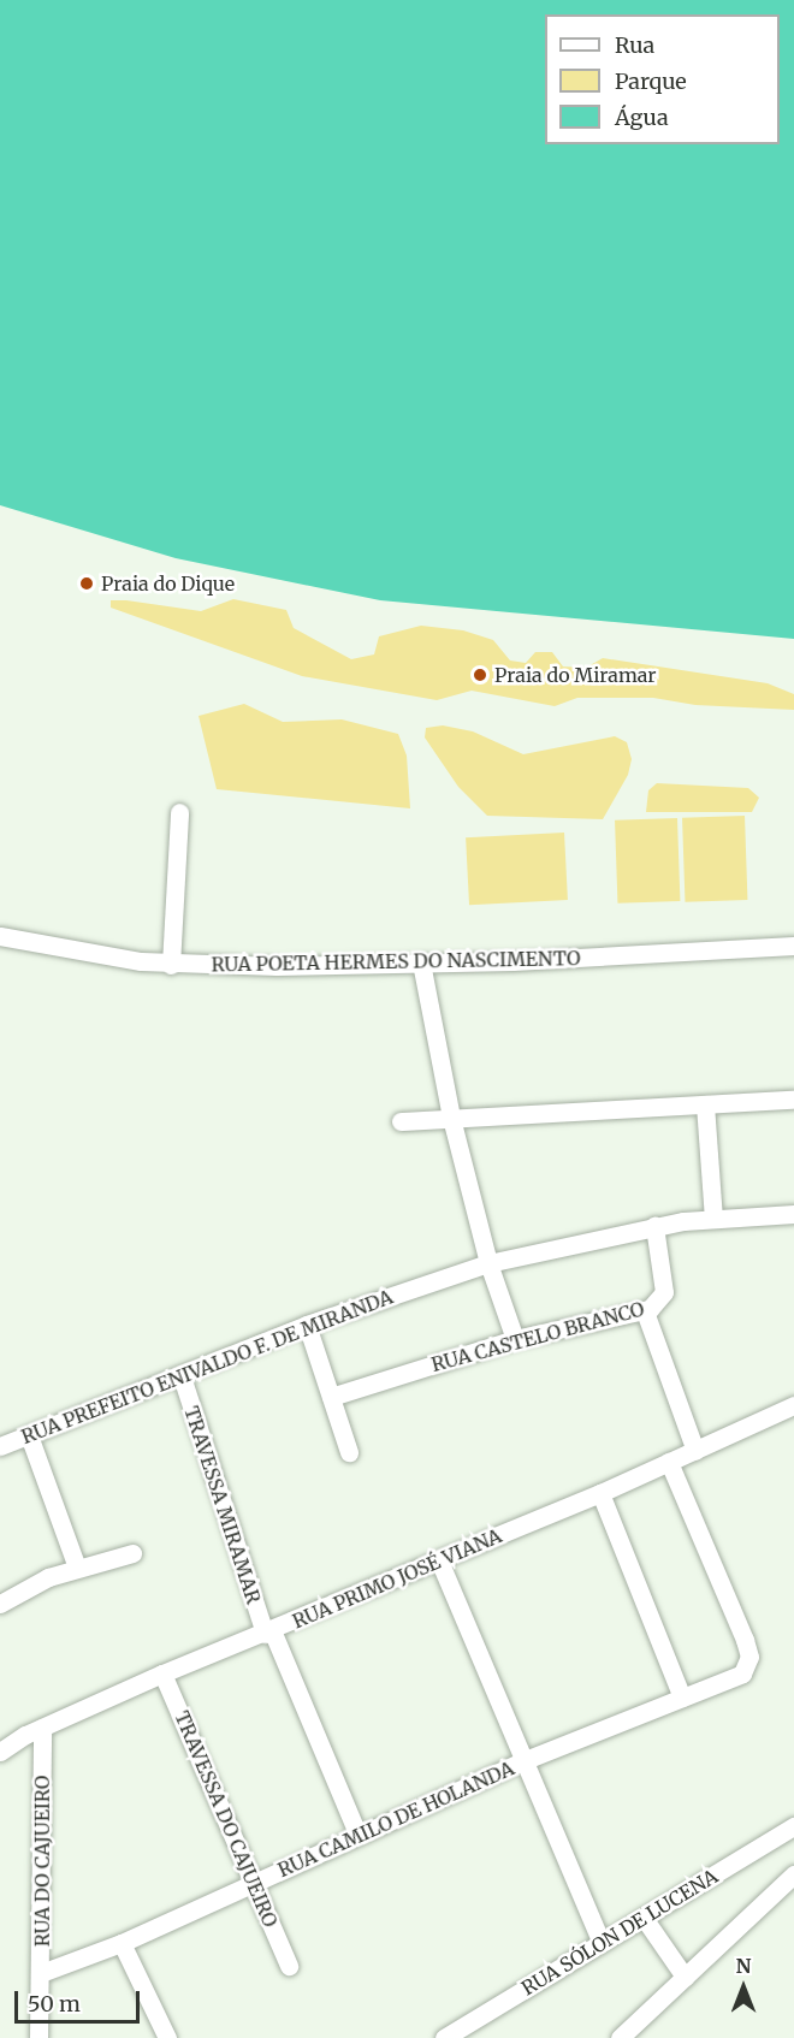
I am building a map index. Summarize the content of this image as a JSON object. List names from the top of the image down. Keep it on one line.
{"streets":{"street":["RUA POETA HERMES DO NASCIMENTO","RUA CASTELO BRANCO","RUA PREFEITO ENIVALDO F. DE MIRANDA","TRAVESSA MIRAMAR","RUA PRIMO JOSÉ VIANA","TRAVESSA DO CAJUEIRO","RUA CAMILO DE HOLANDA","RUA DO CAJUEIRO","RUA SÓLON DE LUCENA"]},"crossings":[["RUA CASTELO BRANCO","RUA PREFEITO ENIVALDO F. DE MIRANDA"],["RUA PREFEITO ENIVALDO F. DE MIRANDA","TRAVESSA MIRAMAR"],["TRAVESSA MIRAMAR","RUA PRIMO JOSÉ VIANA"],["TRAVESSA MIRAMAR","RUA CAMILO DE HOLANDA"],["RUA PRIMO JOSÉ VIANA","TRAVESSA DO CAJUEIRO"],["RUA PRIMO JOSÉ VIANA","RUA CAMILO DE HOLANDA"],["RUA PRIMO JOSÉ VIANA","RUA DO CAJUEIRO"],["TRAVESSA DO CAJUEIRO","RUA CAMILO DE HOLANDA"],["RUA CAMILO DE HOLANDA","RUA DO CAJUEIRO"]],"places":["Praia do Dique","Praia do Miramar"],"legend":["Rua","Parque","Água"],"scale_bar":"50 m","north":"top"}
